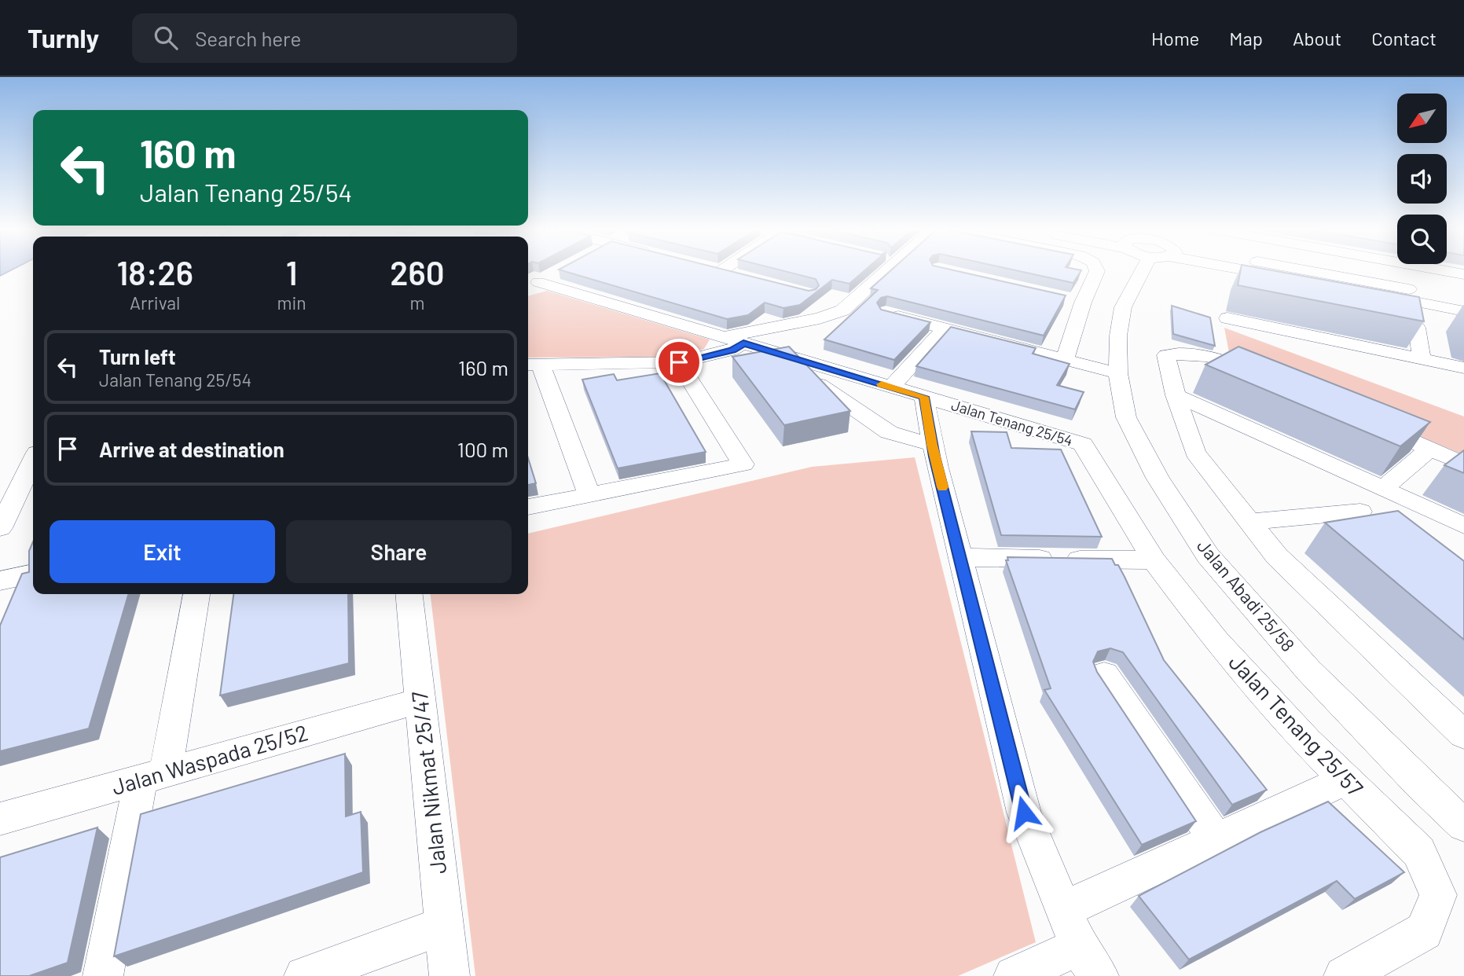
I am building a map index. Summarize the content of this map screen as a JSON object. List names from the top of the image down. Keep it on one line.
{"streets":{"street":["Jalan Tenang 25/54","Jalan Abadi 25/58","Jalan Tenang 25/57","Jalan Waspada 25/52","Jalan Nikmat 25/47"]},"crossings":[["Jalan Tenang 25/54","Jalan Tenang 25/57"],["Jalan Waspada 25/52","Jalan Nikmat 25/47"]],"north":"bottom left","page":{"header":"Turnly","search":"Search here","nav":["Home","Map","About","Contact"],"turn":["160 m","Jalan Tenang 25/54"],"eta":["18:26","Arrival","1","min","260","m"],"list":[{"name":"Turn left","note":"Jalan Tenang 25/54","value":"160 m"},{"name":"Arrive at destination","value":"100 m"}],"buttons":["Exit","Share"]}}
